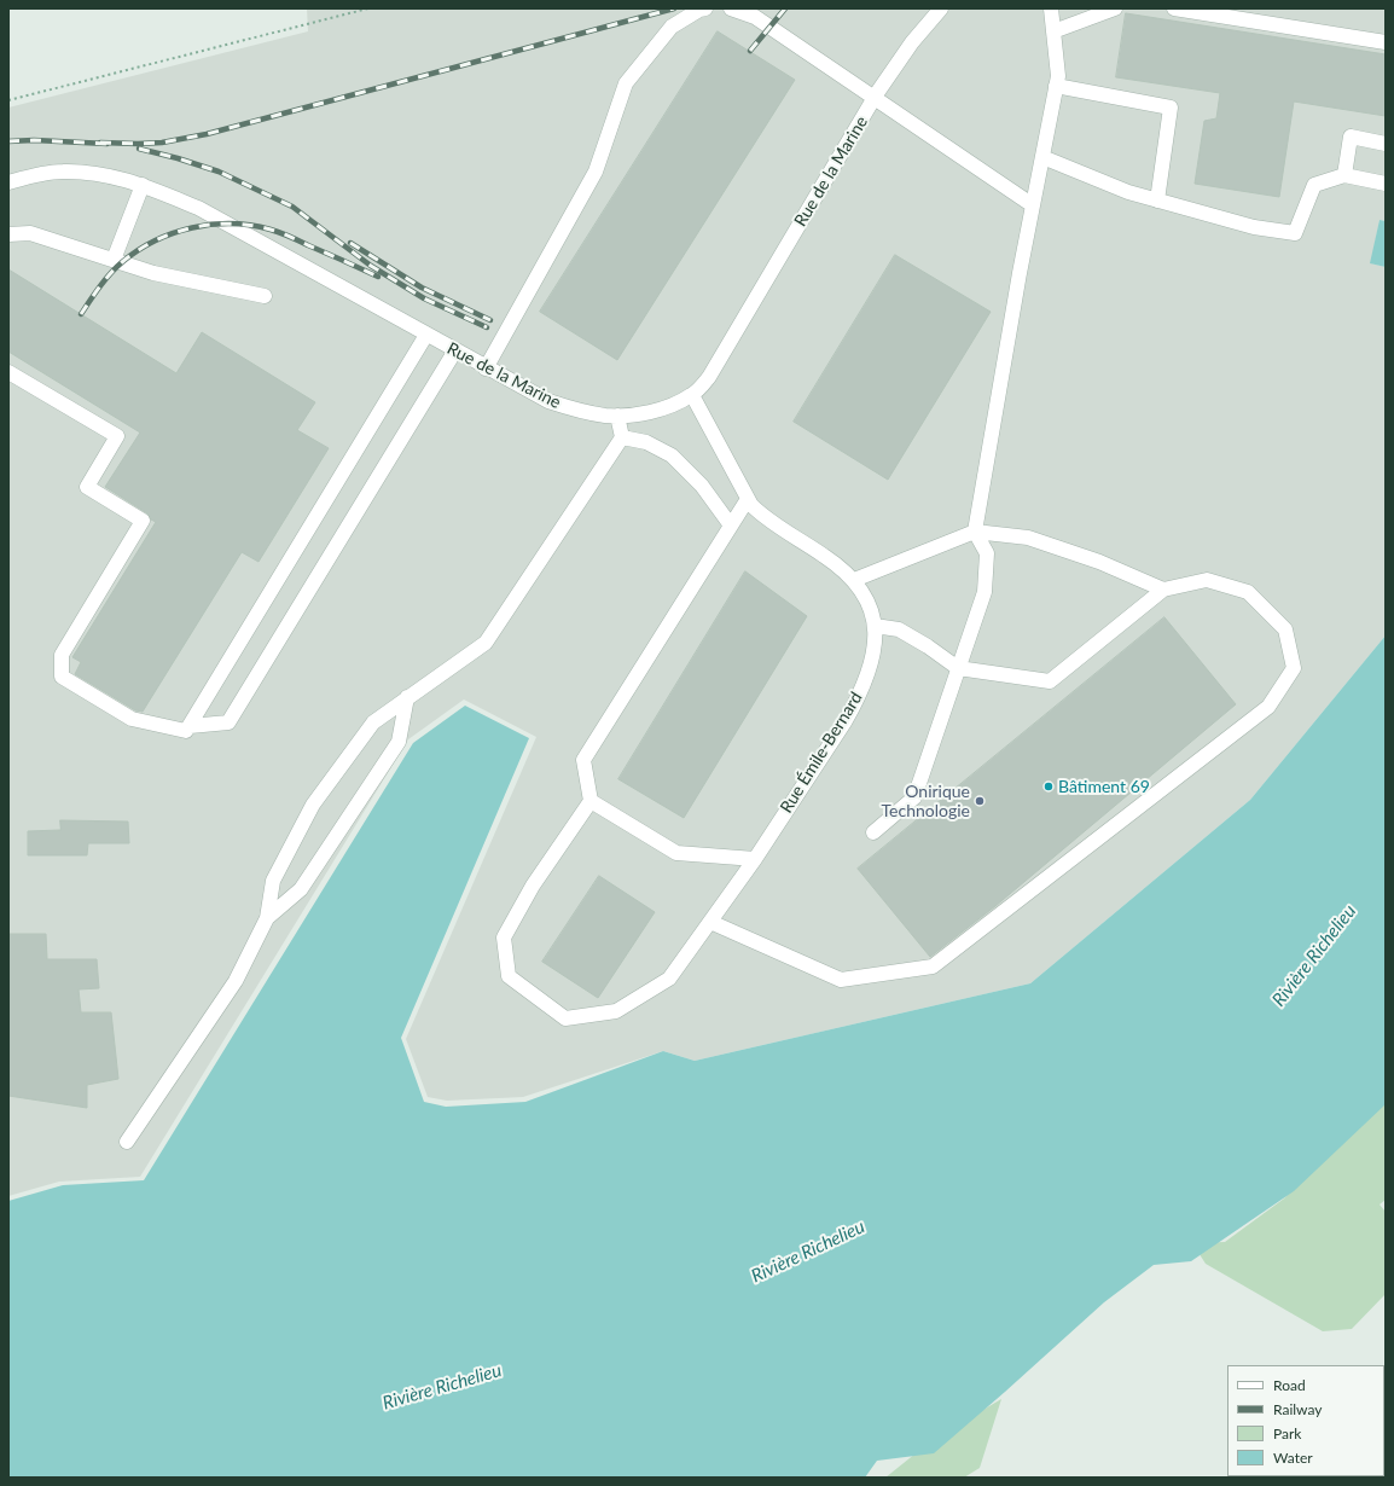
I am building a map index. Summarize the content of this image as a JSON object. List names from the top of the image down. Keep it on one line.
{"streets":{"street":["Rue de la Marine","Rue Émile-Bernard"]},"crossings":[["Rue de la Marine","Rue Émile-Bernard"]],"water":["Rivière Richelieu"],"places":["Bâtiment 69","Onirique Technologie"],"legend":["Road","Railway","Park","Water"]}
